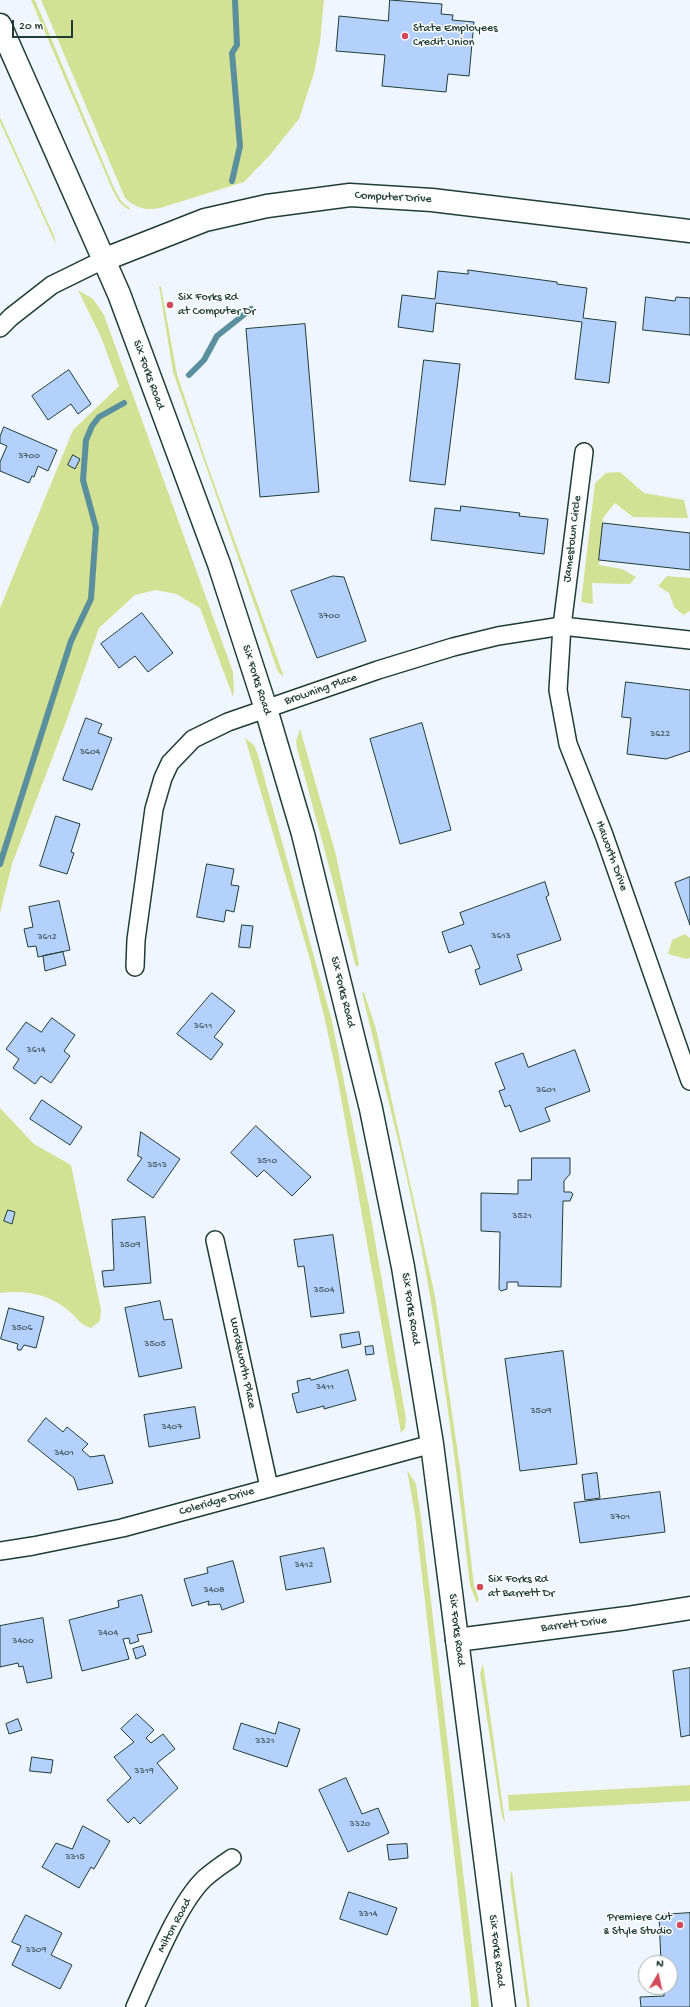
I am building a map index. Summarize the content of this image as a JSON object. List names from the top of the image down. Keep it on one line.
{"streets":{"main road":["Computer Drive","Six Forks Road","Barrett Drive"],"street":["Jamestown Circle","Browning Place","Haworth Drive","Wordsworth Place","Coleridge Drive","Milton Road"]},"crossings":[["Computer Drive","Six Forks Road"],["Six Forks Road","Browning Place"],["Six Forks Road","Coleridge Drive"],["Six Forks Road","Barrett Drive"],["Jamestown Circle","Browning Place"],["Jamestown Circle","Haworth Drive"],["Browning Place","Haworth Drive"],["Wordsworth Place","Coleridge Drive"]],"places":["State Employees Credit Union","Six Forks Rd at Computer Dr","Six Forks Rd at Barrett Dr","Premiere Cut & Style Studio"],"house_numbers":["3700","3700","3622","3604","3613","3612","3611","3614","3601","3510","3513","3521","3509","3504","3506","3505","3411","3509","3407","3401","3701","3412","3408","3404","3400","3321","3319","3320","3315","3314","3309"],"scale_bar":"20 m","north":"top"}
